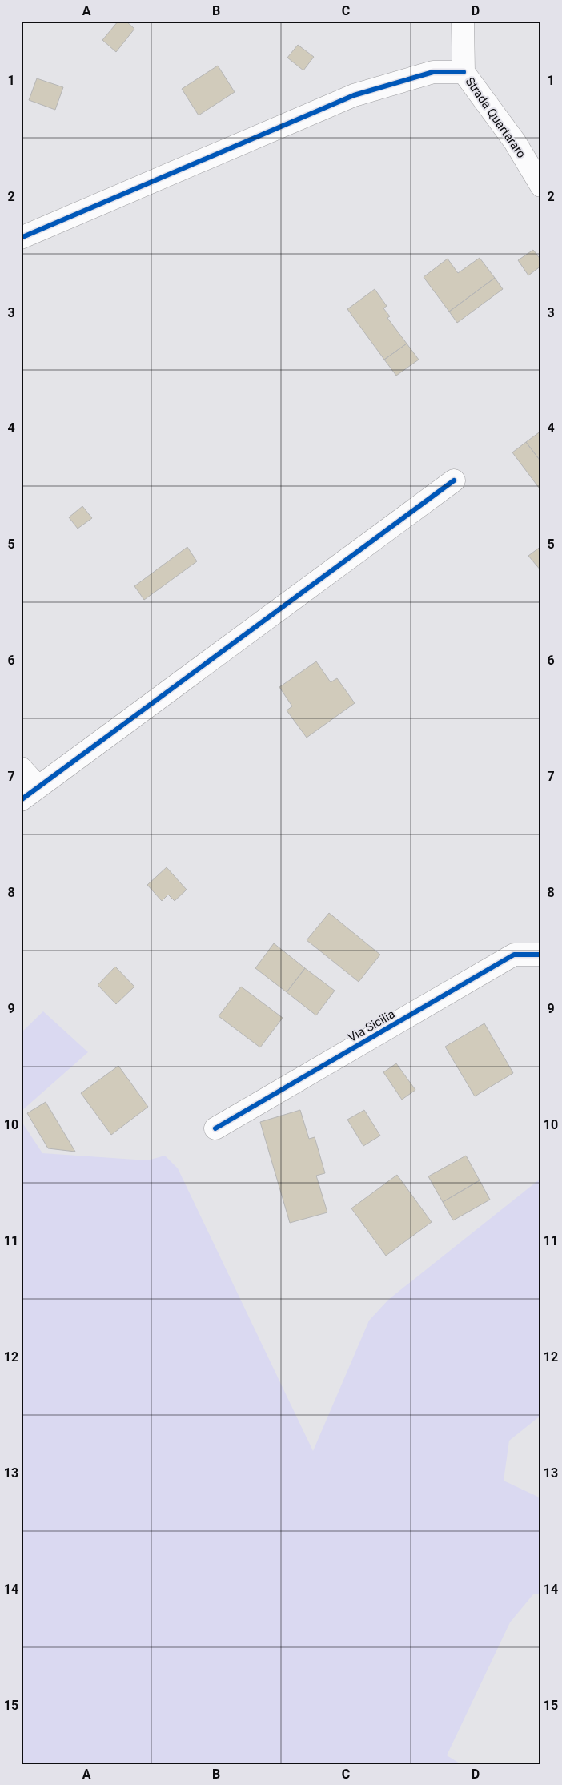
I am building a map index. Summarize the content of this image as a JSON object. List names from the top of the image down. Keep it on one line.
{"streets":{"street":["Strada Quartararo","Via Sicilia"]},"grid":{"columns":["A","B","C","D"],"rows":["1","2","3","4","5","6","7","8","9","10","11","12","13","14","15"]}}
